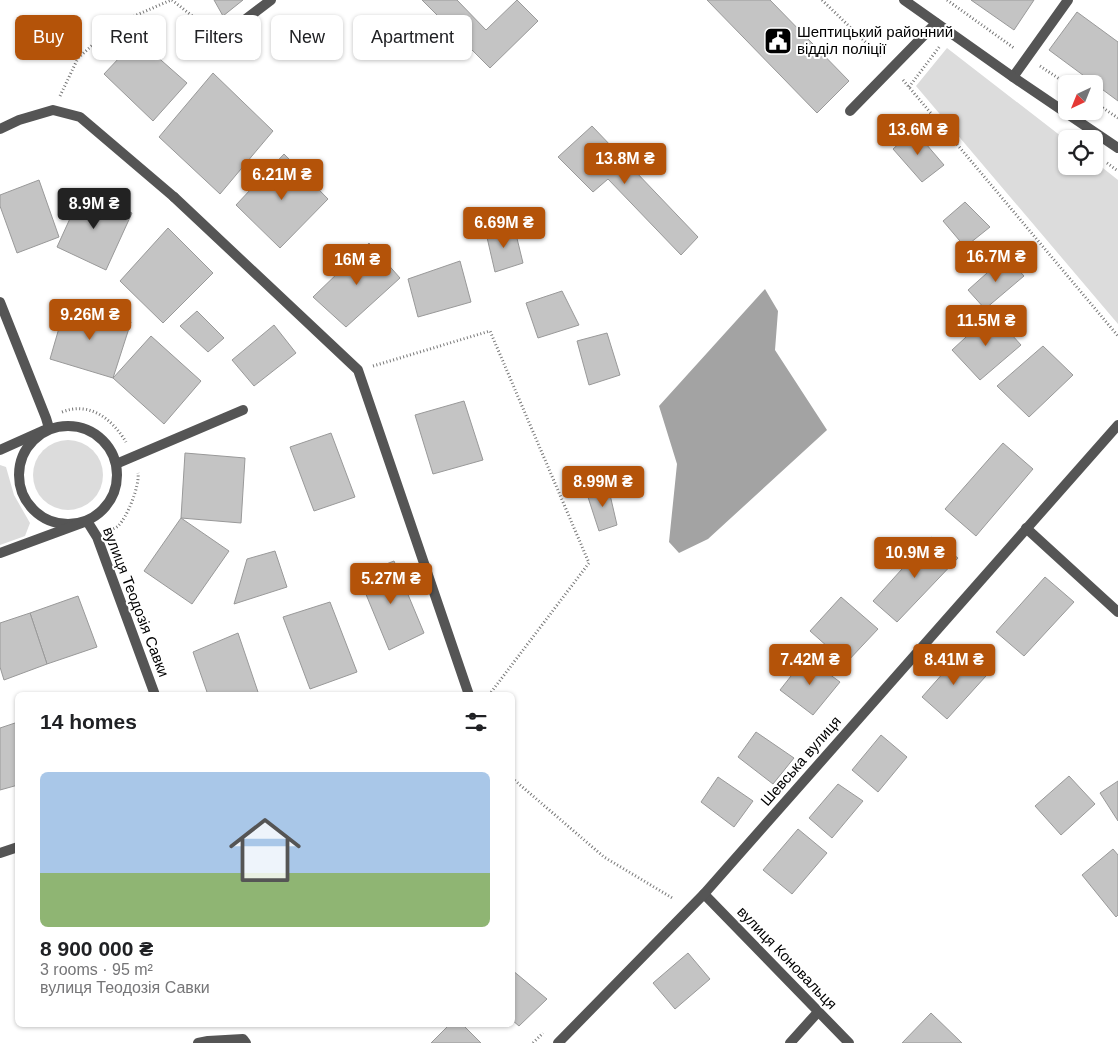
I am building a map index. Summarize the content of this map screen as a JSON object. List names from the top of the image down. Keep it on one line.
{"streets":{"street":["вулиця Теодозія Савки","Шевська вулиця","вулиця Коновальця"]},"crossings":[["Шевська вулиця","вулиця Коновальця"]],"places":{"public building":["Шептицький районний відділ поліції"]},"north":"bottom left","page":{"chip":["Buy","Rent","Filters","New","Apartment"],"price":["13.6M ₴","13.8M ₴","6.21M ₴","8.9M ₴","6.69M ₴","16.7M ₴","16M ₴","9.26M ₴","11.5M ₴","8.99M ₴","10.9M ₴","5.27M ₴","7.42M ₴","8.41M ₴"],"heading":"14 homes","list":[{"name":"8 900 000 ₴","note":"3 rooms · 95 m² · вулиця Теодозія Савки"}]}}
